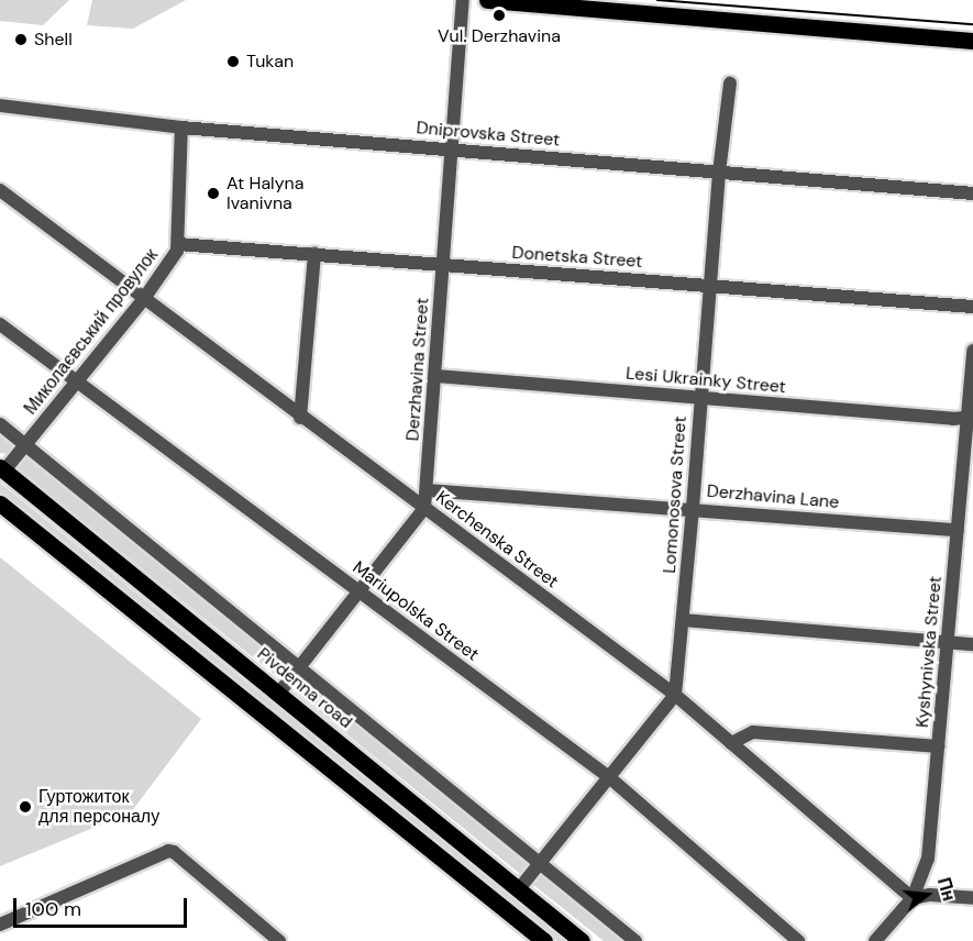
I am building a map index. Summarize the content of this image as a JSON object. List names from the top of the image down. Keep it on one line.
{"streets":{"main road":["Pivdenna road"],"street":["Dniprovska Street","Donetska Street","Миколаєвський провулок","Derzhavina Street","Lesi Ukrainky Street","Lomonosova Street","Derzhavina Lane","Kerchenska Street","Mariupolska Street","Kyshynivska Street"]},"crossings":[["Dniprovska Street","Миколаєвський провулок"],["Dniprovska Street","Derzhavina Street"],["Dniprovska Street","Lomonosova Street"],["Donetska Street","Миколаєвський провулок"],["Donetska Street","Derzhavina Street"],["Donetska Street","Lomonosova Street"],["Миколаєвський провулок","Kerchenska Street"],["Миколаєвський провулок","Mariupolska Street"],["Миколаєвський провулок","Pivdenna road"],["Derzhavina Street","Lesi Ukrainky Street"],["Derzhavina Street","Derzhavina Lane"],["Derzhavina Street","Kerchenska Street"],["Lesi Ukrainky Street","Lomonosova Street"],["Lesi Ukrainky Street","Kyshynivska Street"],["Lomonosova Street","Derzhavina Lane"],["Lomonosova Street","Kerchenska Street"],["Derzhavina Lane","Kyshynivska Street"],["Kerchenska Street","Kyshynivska Street"]],"places":["Vul. Derzhavina","Shell","Tukan","At Halyna Ivanivna","Гуртожиток для персоналу"],"scale_bar":"100 m","north":"right"}
